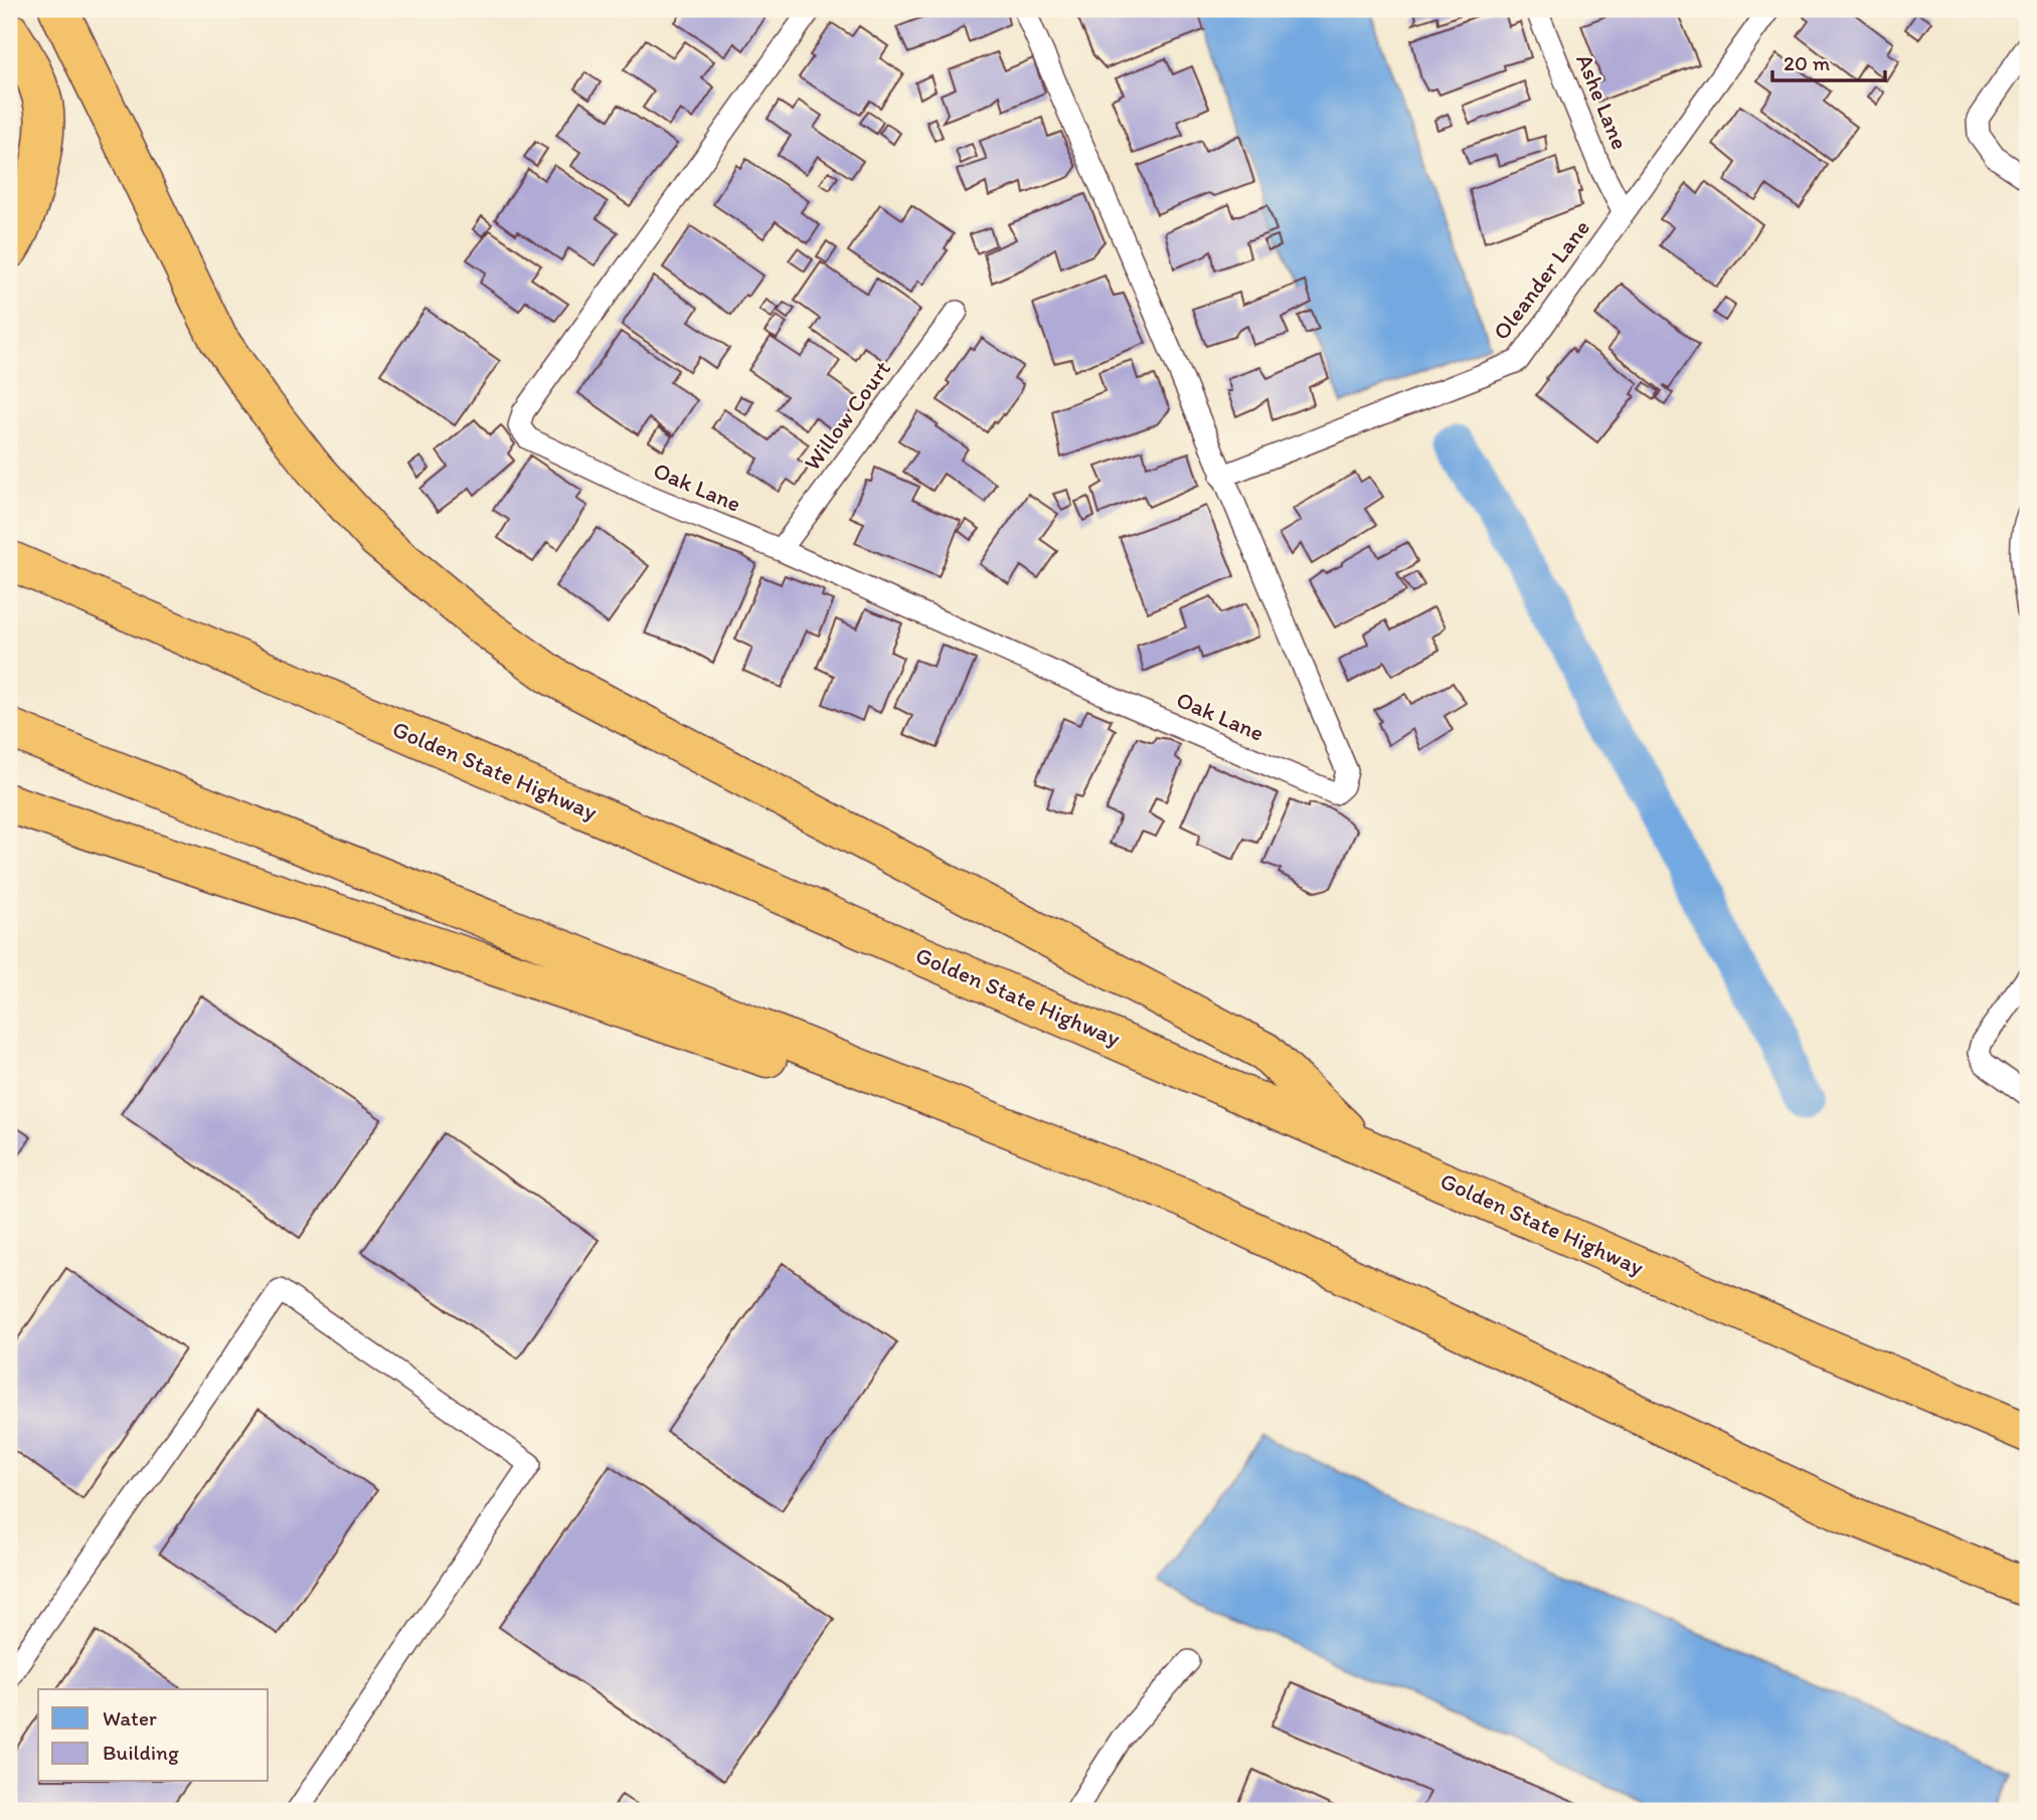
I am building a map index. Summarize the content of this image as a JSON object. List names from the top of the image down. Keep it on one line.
{"streets":{"highway":["Golden State Highway"],"lane":["Ashe Lane","Oleander Lane","Willow Court","Oak Lane"]},"crossings":[["Ashe Lane","Oleander Lane"],["Oleander Lane","Oak Lane"],["Willow Court","Oak Lane"]],"legend":["Water","Building"],"scale_bar":"20 m"}
